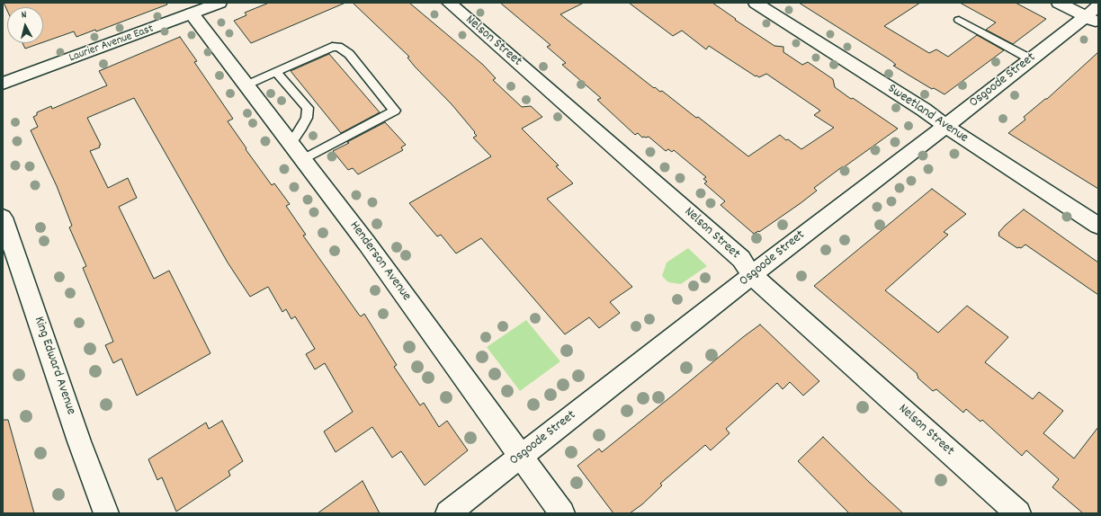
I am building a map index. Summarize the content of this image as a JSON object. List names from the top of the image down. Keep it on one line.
{"streets":{"street":["Nelson Street","Laurier Avenue East","Osgoode Street","Sweetland Avenue","Henderson Avenue","King Edward Avenue"]},"crossings":[["Nelson Street","Osgoode Street"],["Laurier Avenue East","Henderson Avenue"],["Osgoode Street","Sweetland Avenue"],["Osgoode Street","Henderson Avenue"]],"north":"top"}
